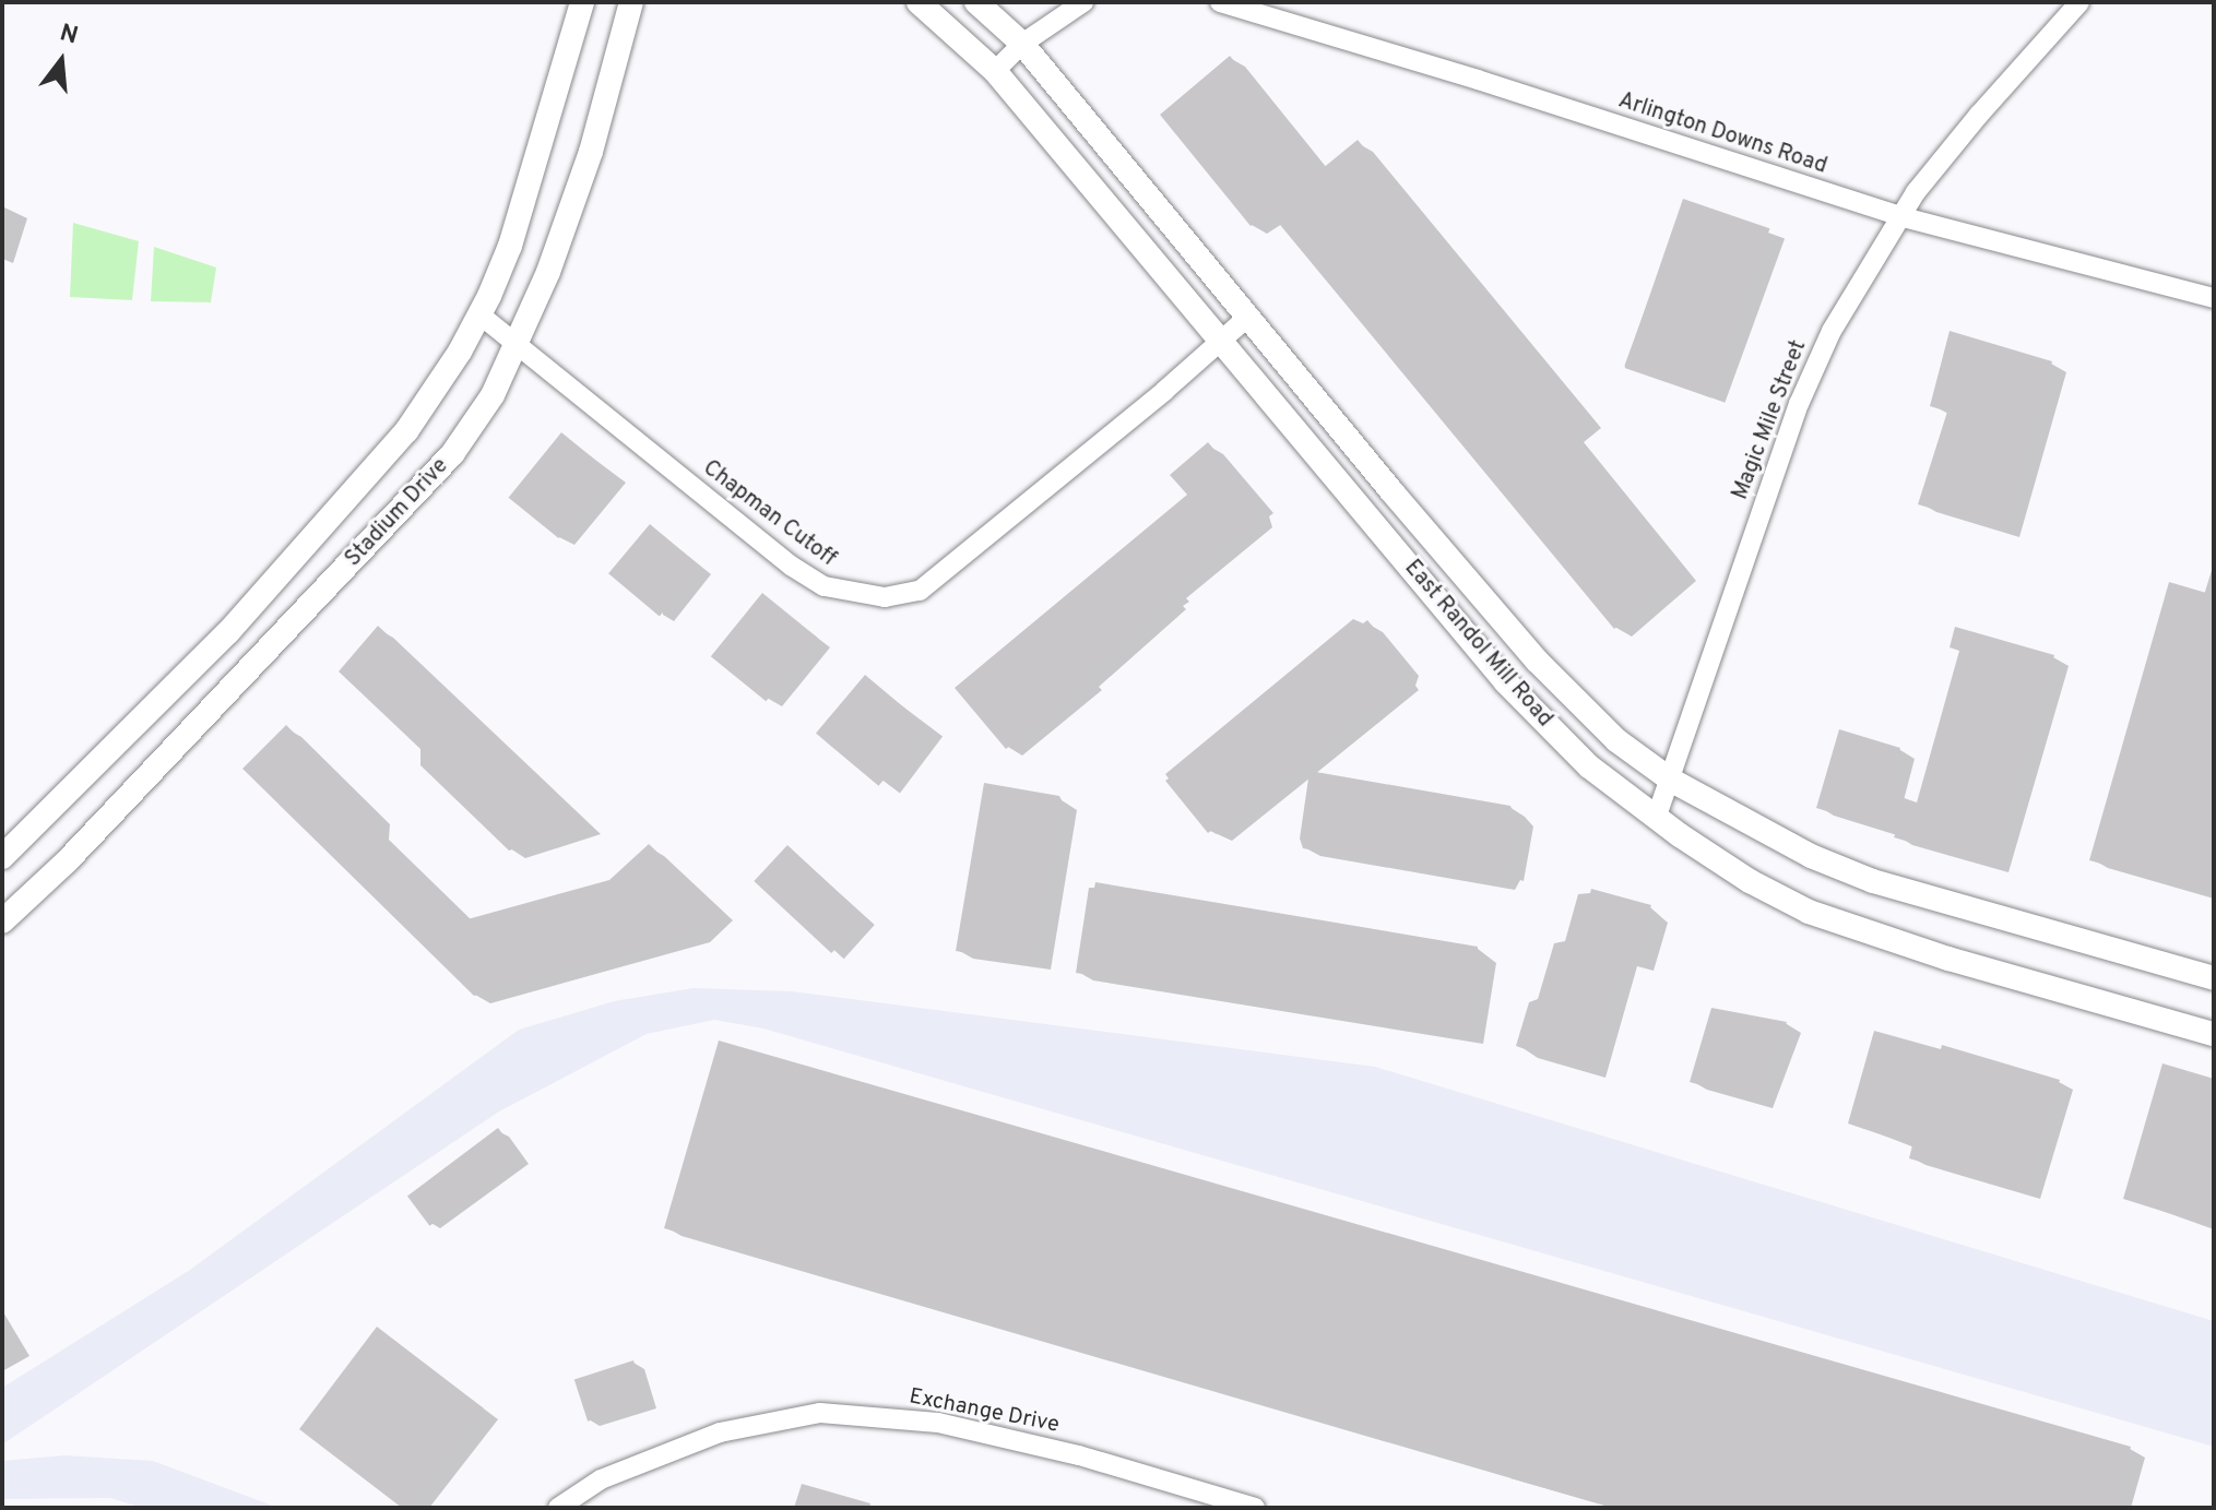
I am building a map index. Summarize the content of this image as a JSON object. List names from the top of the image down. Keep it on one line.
{"streets":{"main road":["Stadium Drive","East Randol Mill Road"],"street":["Arlington Downs Road","Magic Mile Street","Chapman Cutoff","Exchange Drive"]},"crossings":[["Arlington Downs Road","Magic Mile Street"],["Magic Mile Street","East Randol Mill Road"],["Stadium Drive","Chapman Cutoff"],["Chapman Cutoff","East Randol Mill Road"]],"north":"top"}
